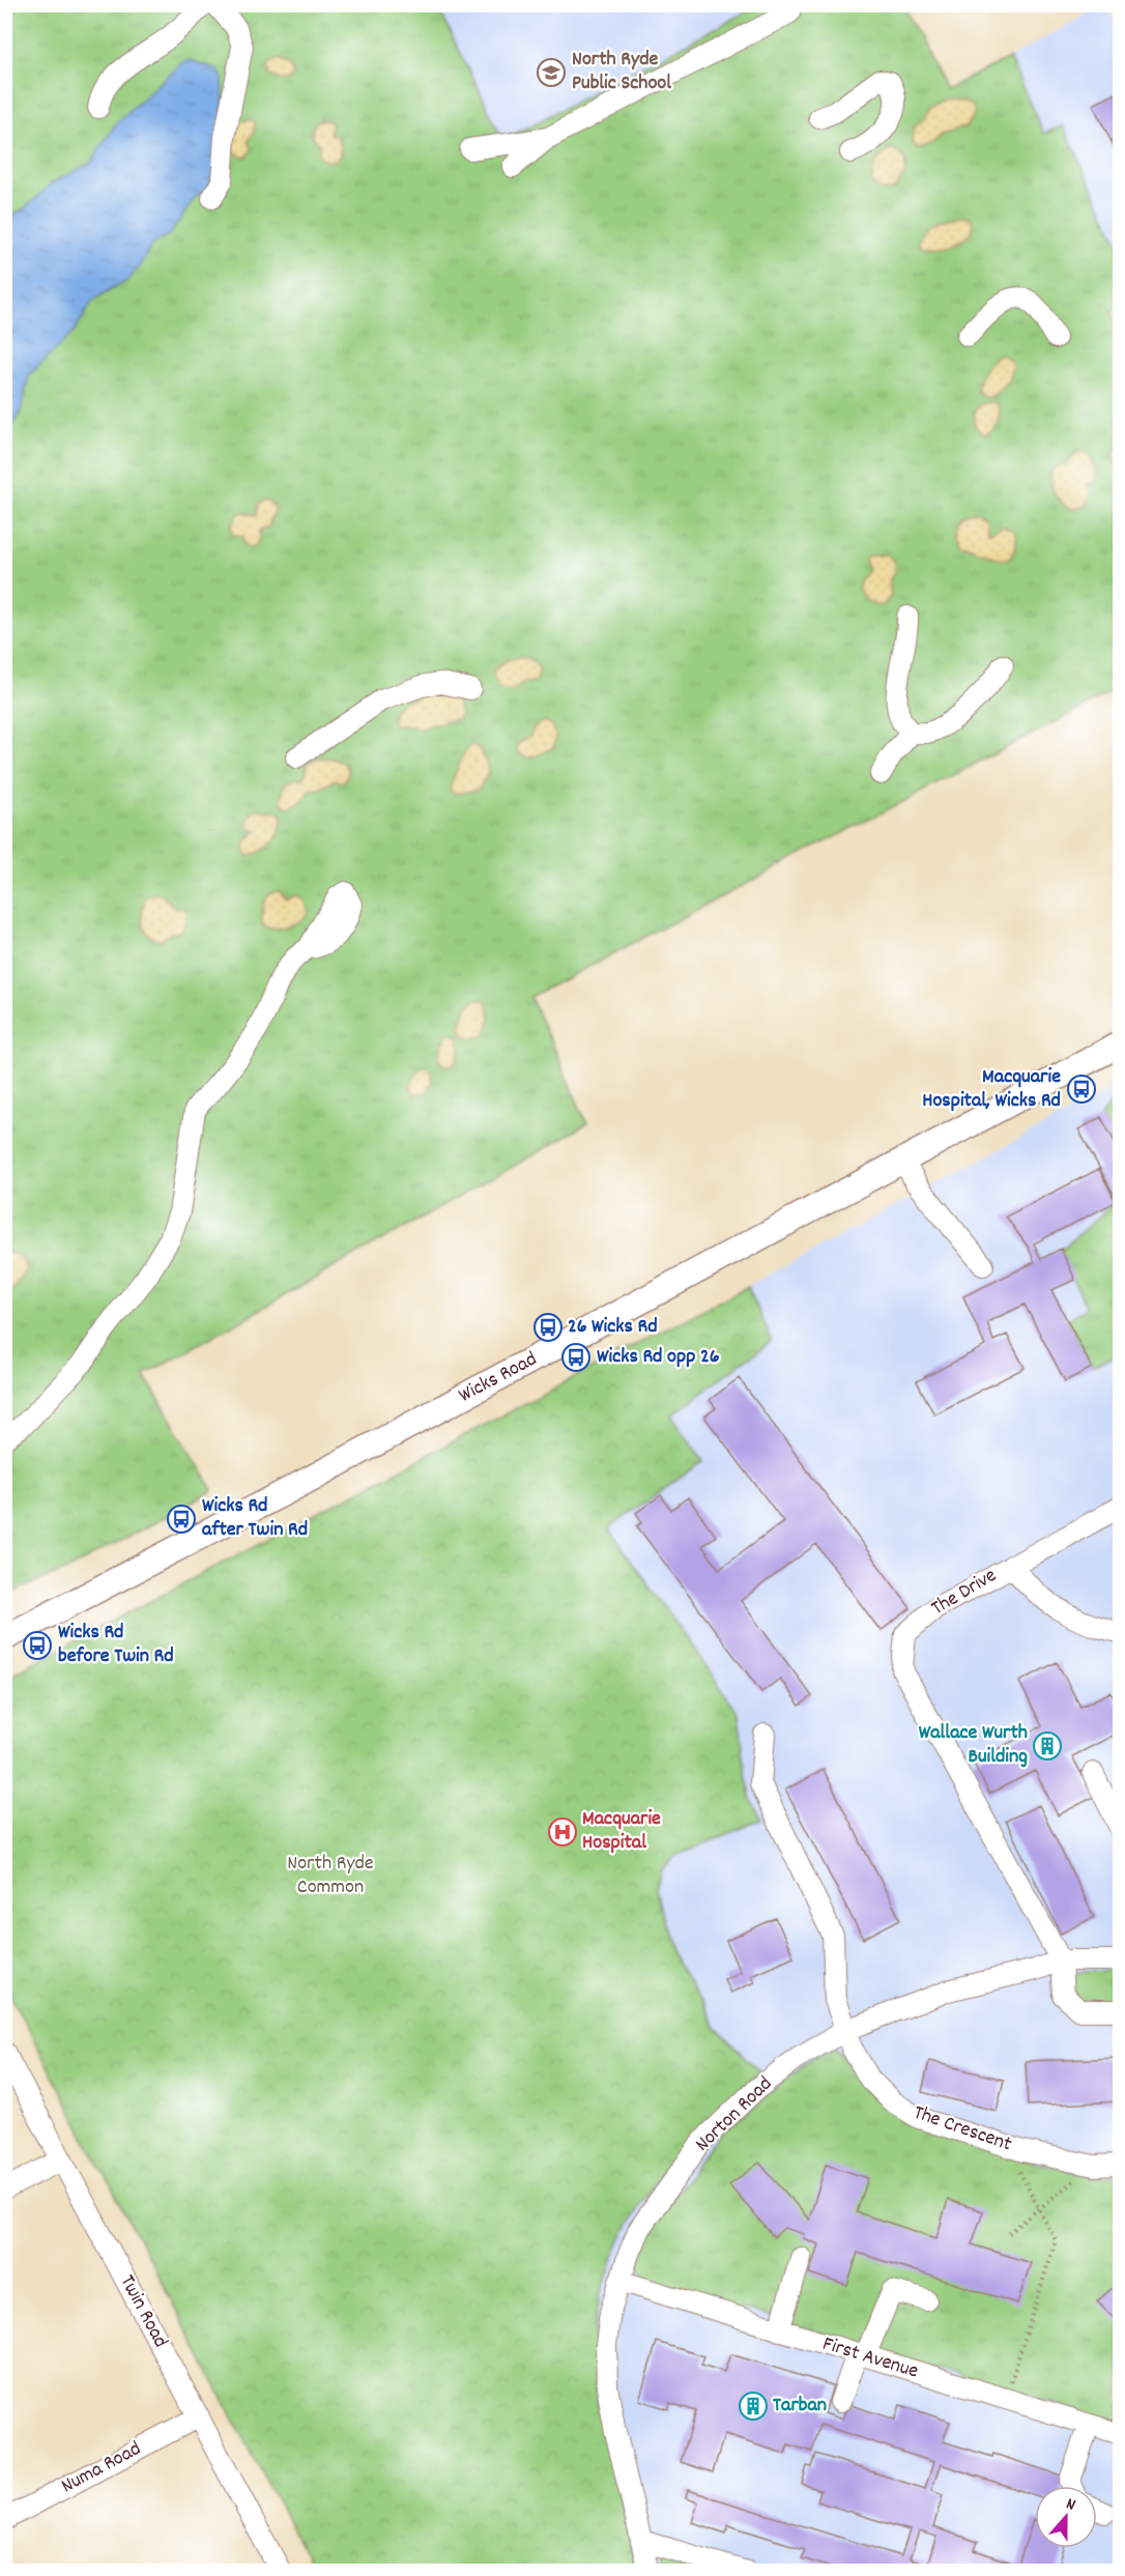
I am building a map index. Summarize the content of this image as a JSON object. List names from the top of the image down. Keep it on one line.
{"streets":{"main road":["Wicks Road"],"street":["The Drive","Norton Road","The Crescent","Twin Road","First Avenue","Numa Road"]},"crossings":[["The Drive","Norton Road"],["Norton Road","The Crescent"],["Norton Road","First Avenue"],["Twin Road","Numa Road"]],"parks":["North Ryde Common"],"places":{"school or university":["North Ryde Public School"],"bus stop":["Macquarie Hospital, Wicks Rd","26 Wicks Rd","Wicks Rd opp 26","Wicks Rd after Twin Rd","Wicks Rd before Twin Rd"],"building":["Wallace Wurth Building","Tarban"],"hospital":["Macquarie Hospital"]},"north":"top"}
